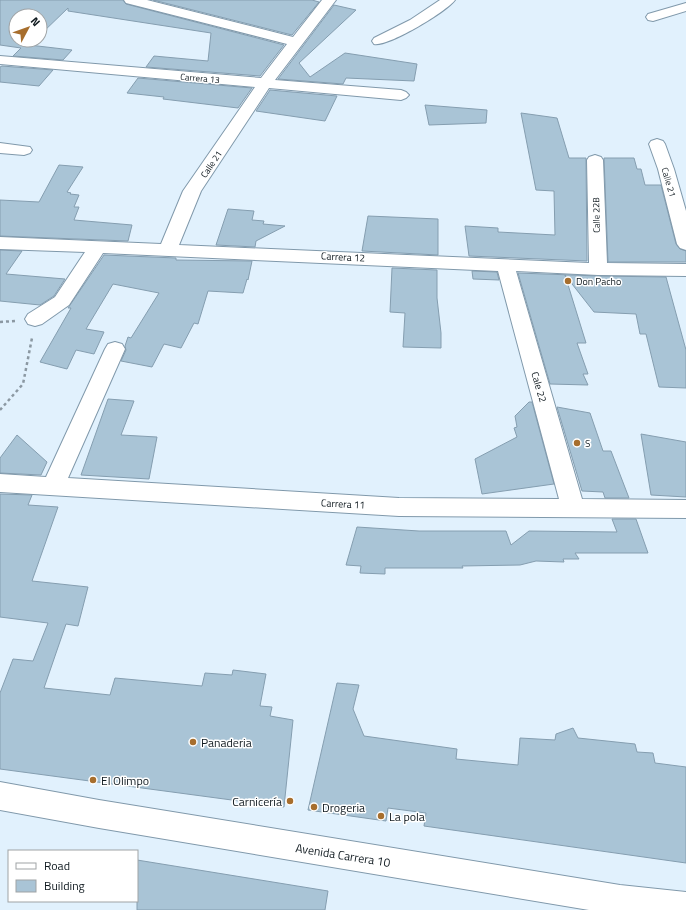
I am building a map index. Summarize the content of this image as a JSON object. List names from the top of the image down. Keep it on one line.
{"streets":{"street":["Carrera 13","Calle 21","Calle 22B","Carrera 12","Cale 22","Carrera 11","Avenida Carrera 10"]},"crossings":[["Carrera 13","Calle 21"],["Calle 21","Carrera 12"],["Calle 22B","Carrera 12"],["Carrera 12","Cale 22"],["Cale 22","Carrera 11"]],"places":["Don Pacho","S","Panaderia","El Olimpo","Carnicería","Drogeria","La pola"],"legend":["Road","Building"],"north":"top right"}
